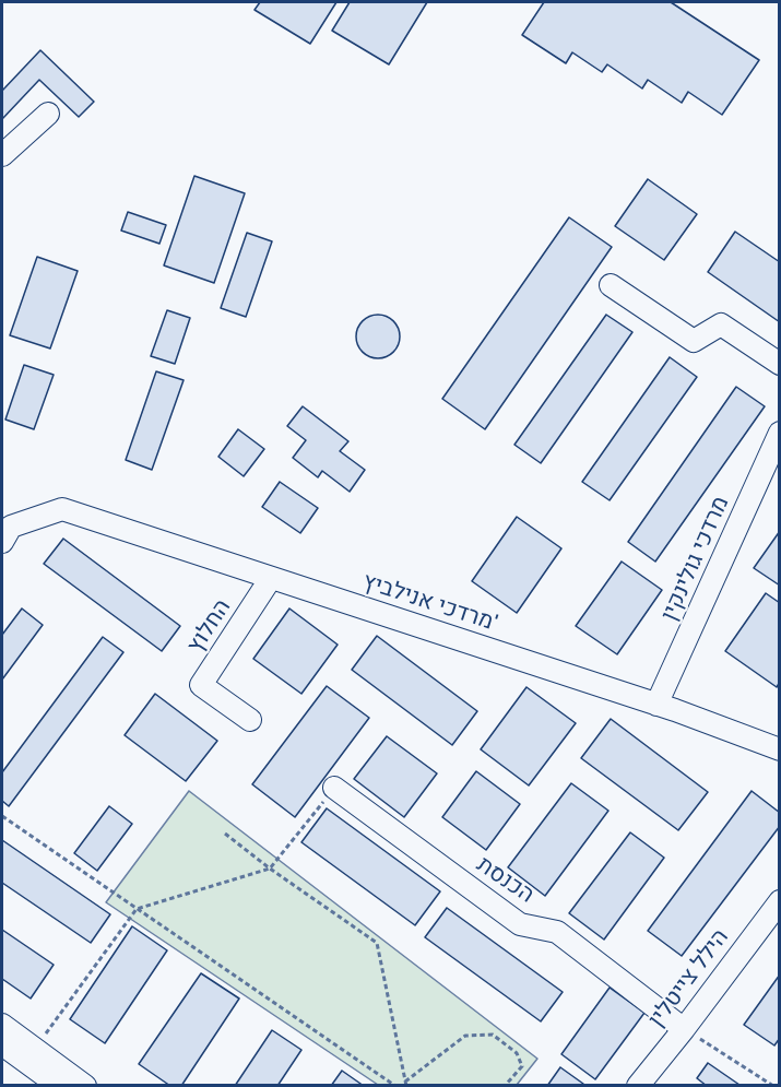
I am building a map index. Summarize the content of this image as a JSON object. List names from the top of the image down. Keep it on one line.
{"streets":{"street":["מרדכי גולינקין","מרדכי אנילביץ'","החלוץ","הכנסת","הילל צייטלין"]},"crossings":[["מרדכי גולינקין","מרדכי אנילביץ'"],["מרדכי אנילביץ'","החלוץ"],["הכנסת","הילל צייטלין"]]}
